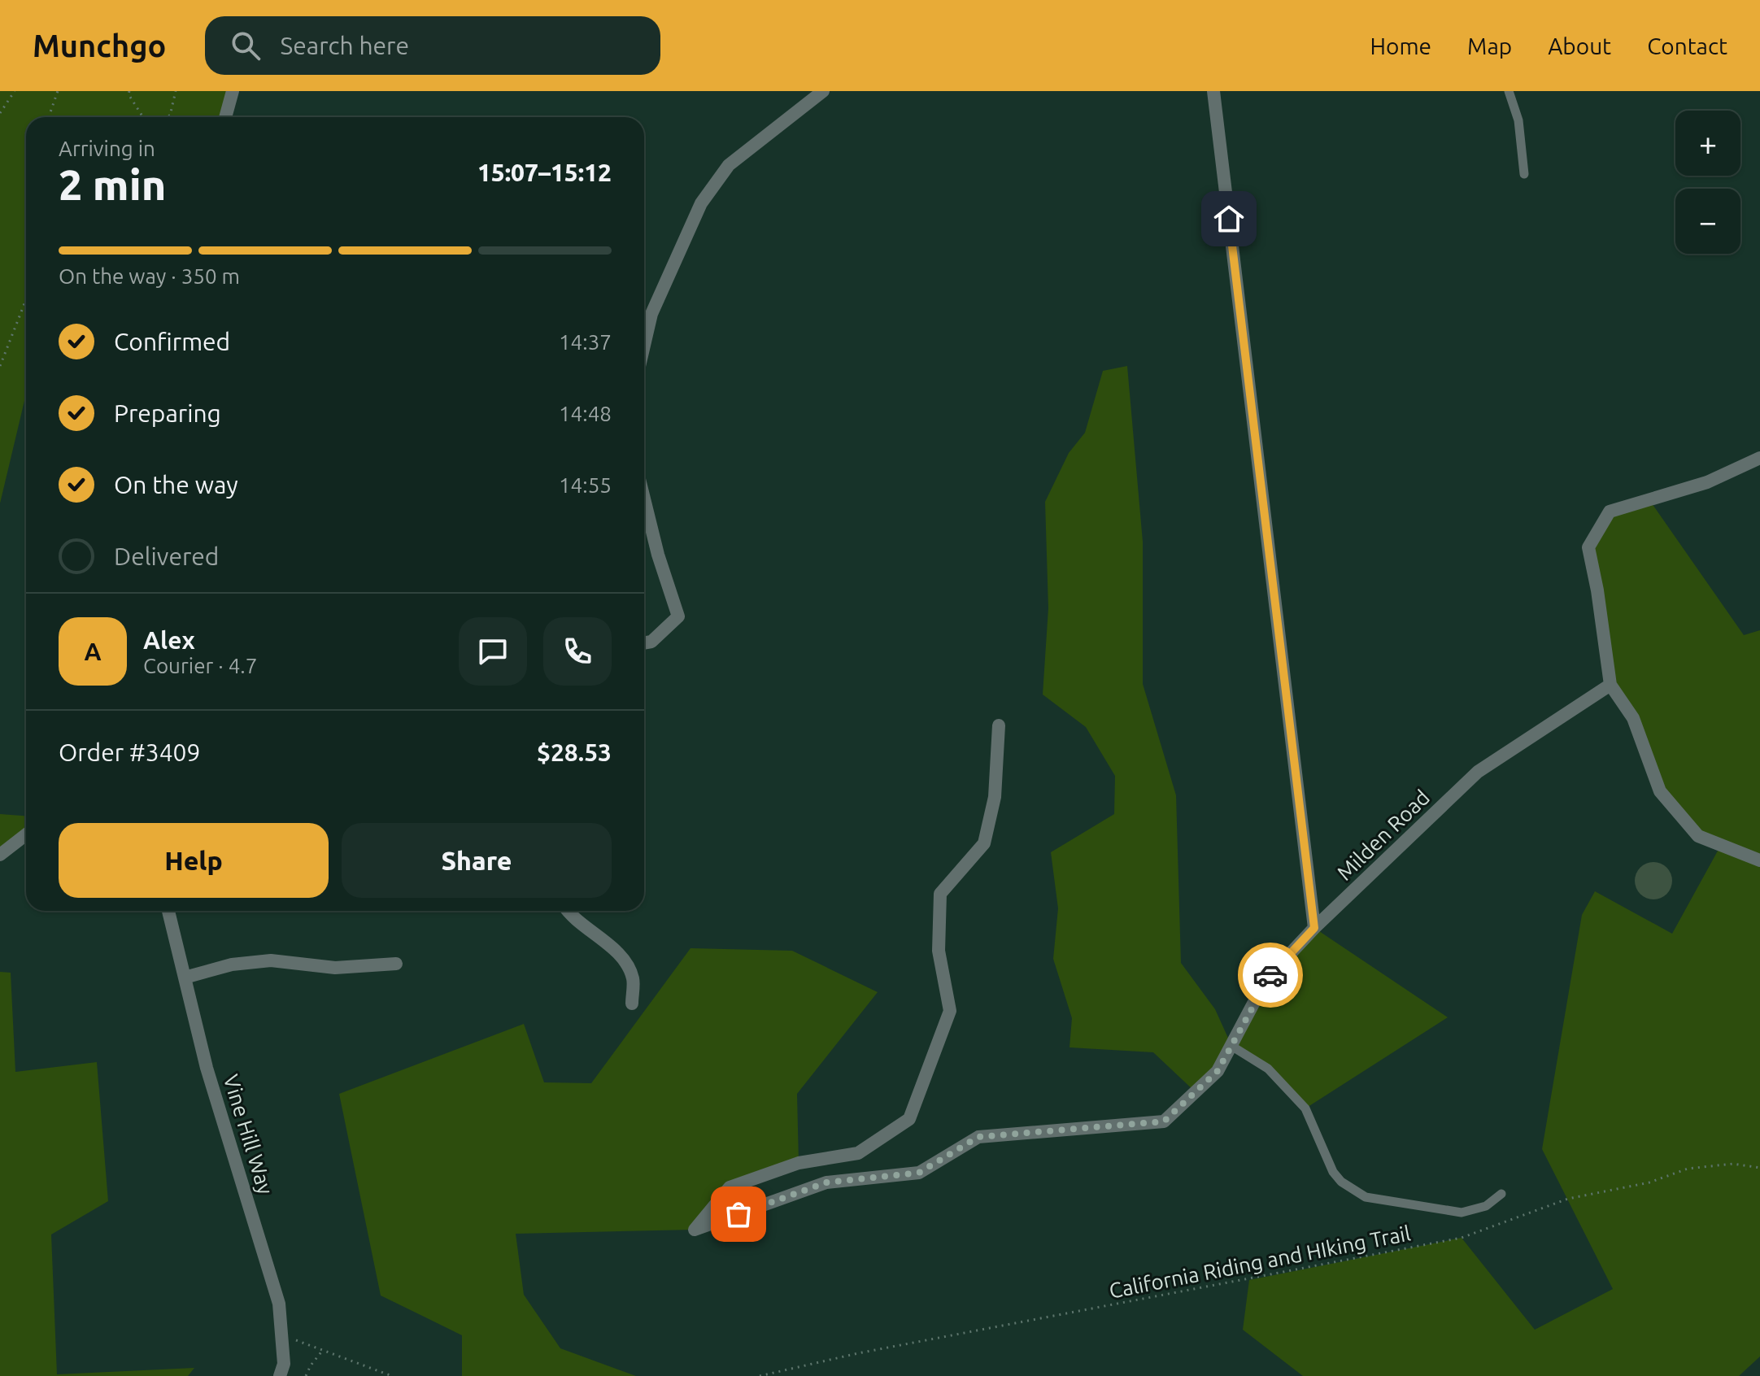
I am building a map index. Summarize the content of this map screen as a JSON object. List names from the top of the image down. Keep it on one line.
{"streets":{"street":["Milden Road","Vine Hill Way"],"path":["California Riding and HIking Trail"]},"page":{"header":"Munchgo","search":"Search here","nav":["Home","Map","About","Contact"],"map_buttons":["+","−"],"heading":["2 min","Arriving in","15:07–15:12"],"panel":["Alex","Courier · 4.7","Order #3409","$28.53"],"bar":"On the way · 350 m","list":[["Confirmed","14:37"],["Preparing","14:48"],["On the way","14:55"],"Delivered"],"round":"A","buttons":["Help","Share"]}}
